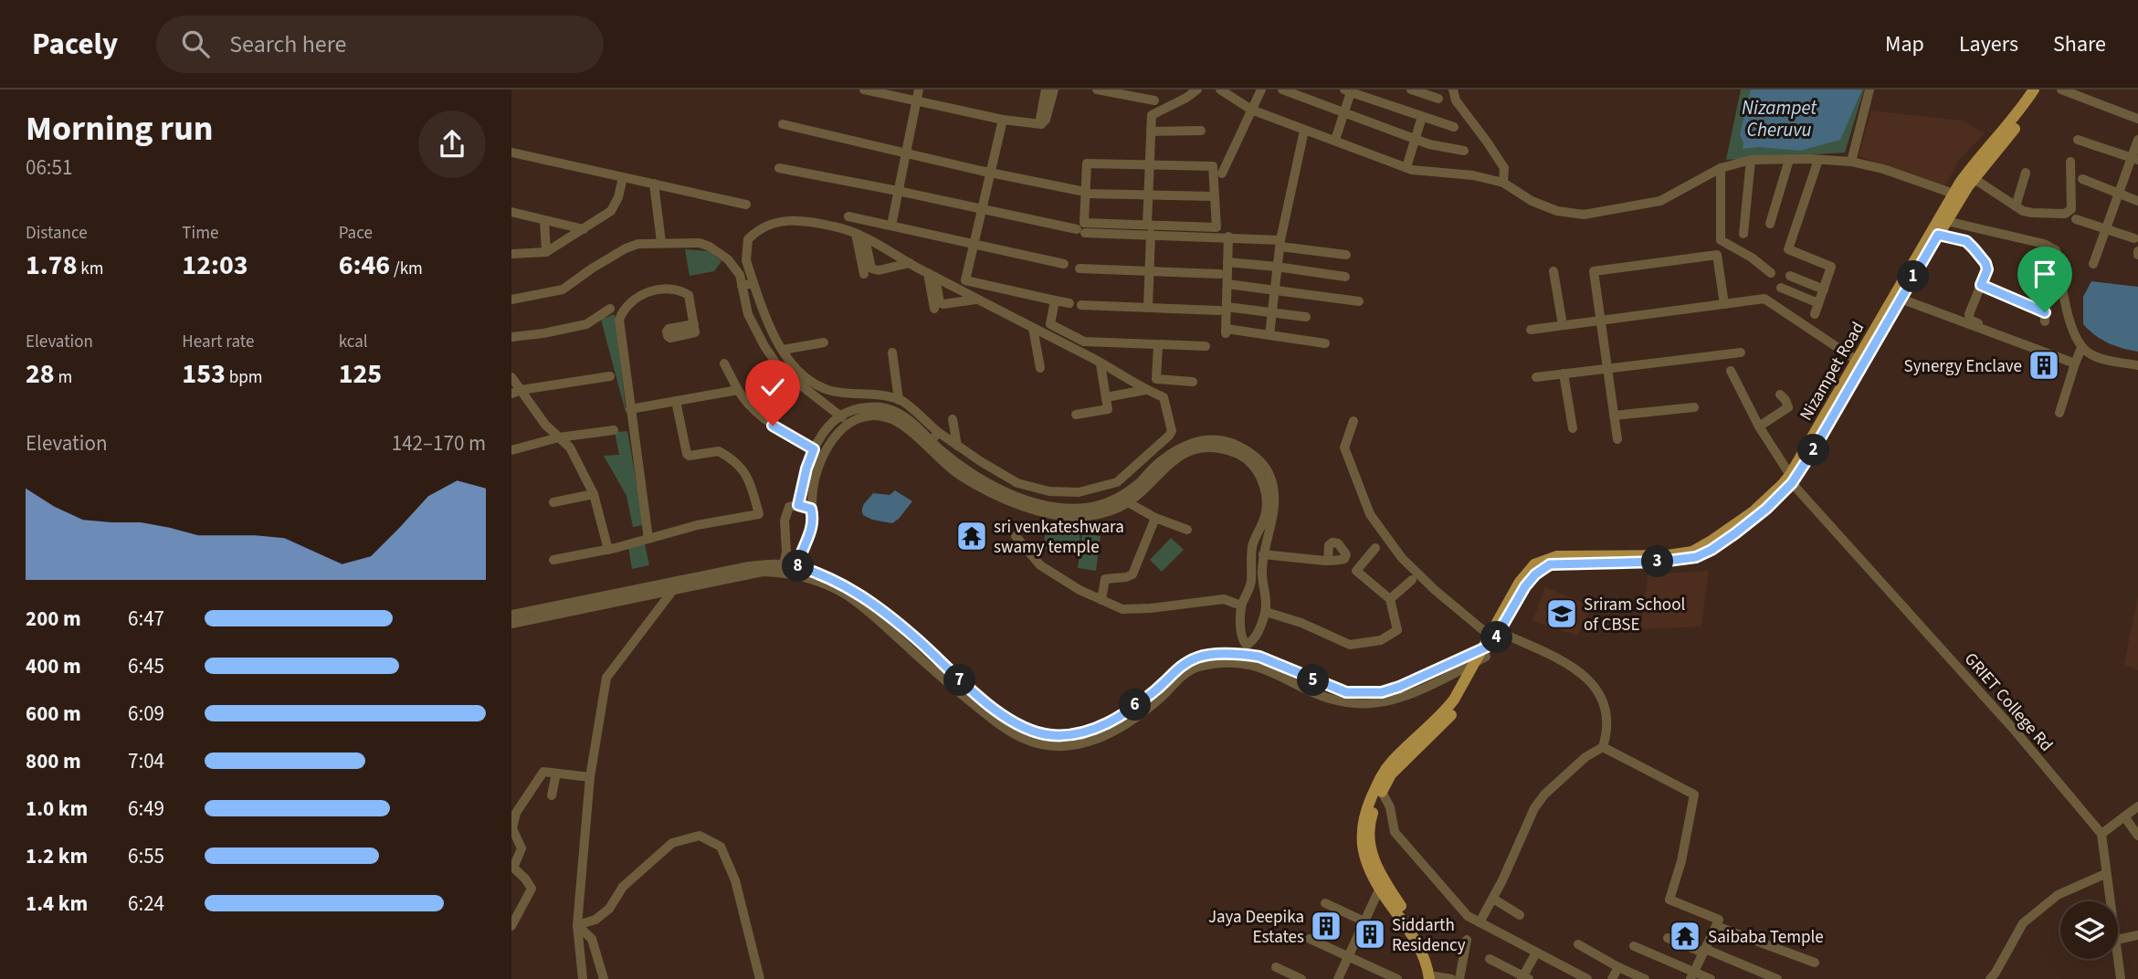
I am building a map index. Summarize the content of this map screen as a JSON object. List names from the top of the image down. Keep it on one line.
{"streets":{"main road":["Nizampet Road"],"street":["GRIET College Rd"]},"crossings":[["Nizampet Road","GRIET College Rd"]],"water":["Nizampet Cheruvu"],"places":{"building":["Synergy Enclave","Jaya Deepika Estates","Siddarth Residency"],"temple":["sri venkateshwara swamy temple","Saibaba Temple"],"school or university":["Sriram School of CBSE"]},"page":{"header":"Pacely","search":"Search here","nav":["Map","Layers","Share"],"heading":["Morning run","06:51"],"stats":[["Distance","1.78 km"],["Time","12:03"],["Pace","6:46 /km"],["Elevation","28 m"],["Heart rate","153 bpm"],["kcal","125"]],"pins":["1","2","3","8","4","5","7","6"],"chart":["Elevation","142–170 m"],"list":[{"name":"200 m","note":"6:47"},{"name":"400 m","note":"6:45"},{"name":"600 m","note":"6:09"},{"name":"800 m","note":"7:04"},{"name":"1.0 km","note":"6:49"},{"name":"1.2 km","note":"6:55"},{"name":"1.4 km","note":"6:24"}]}}
